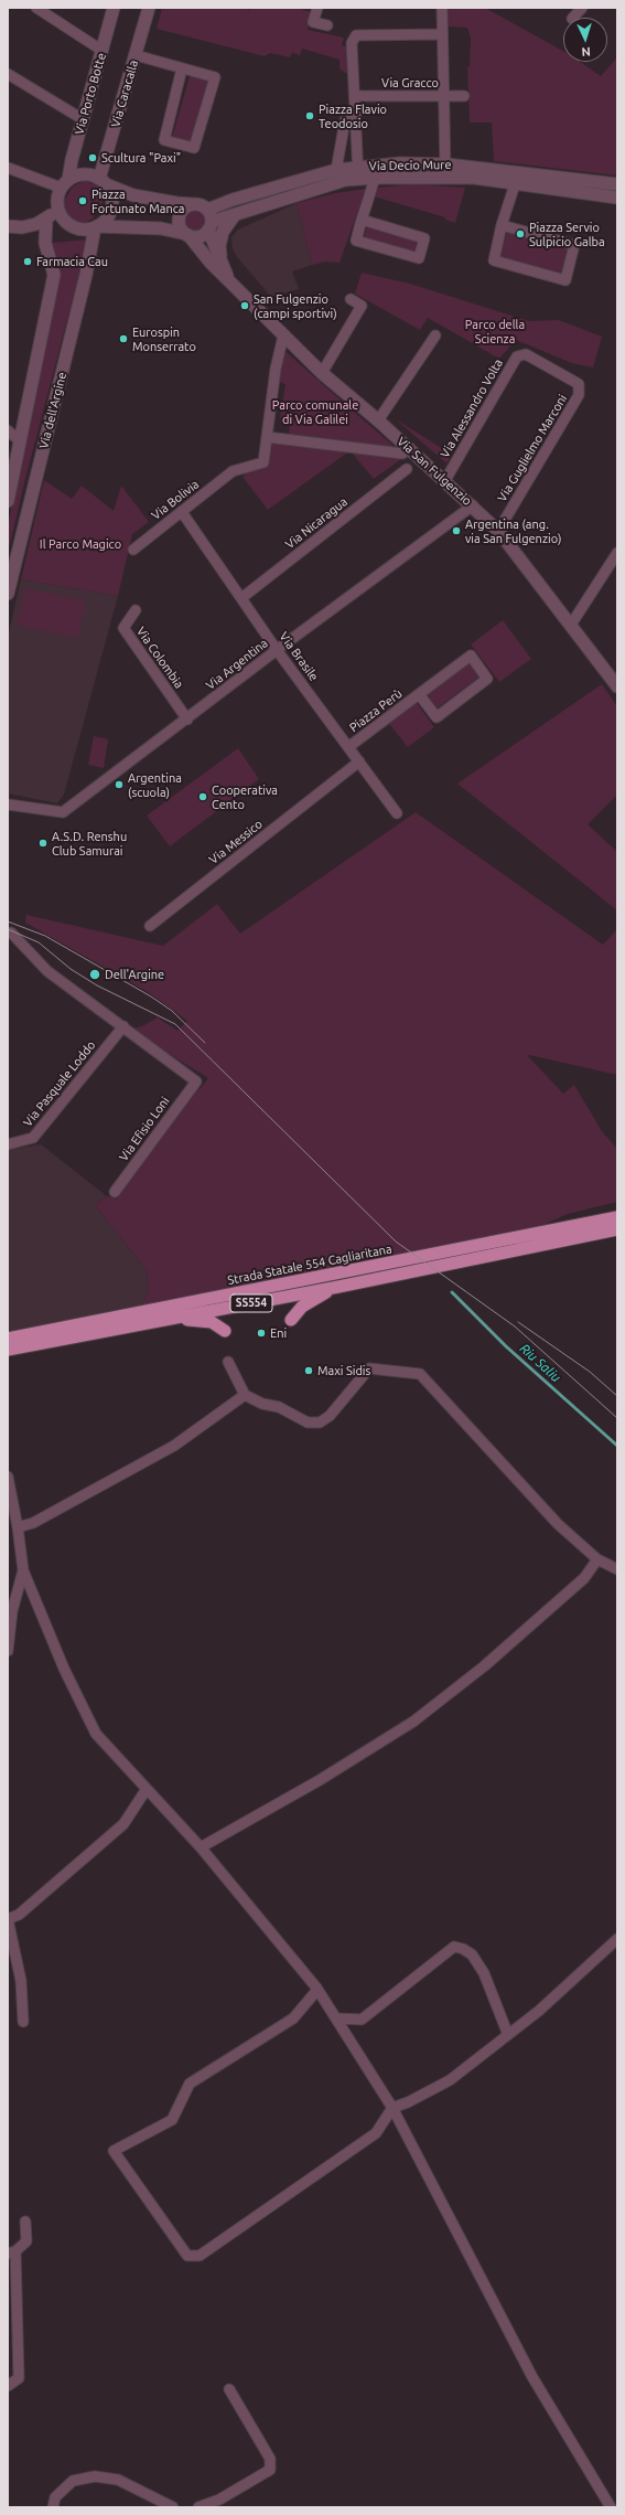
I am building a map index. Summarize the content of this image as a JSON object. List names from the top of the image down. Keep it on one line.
{"streets":{"highway":["Strada Statale 554 Cagliaritana","SS554"],"street":["Via Gracco","Via Porto Botte","Via Caracalla","Via Decio Mure","Via Alessandro Volta","Via dell'Argine","Via Guglielmo Marconi","Via San Fulgenzio","Via Bolivia","Via Nicaragua","Via Brasile","Via Colombia","Via Argentina","Piazza Perù","Via Messico","Via Pasquale Loddo","Via Efisio Loni"]},"crossings":[["Via Porto Botte","Via Caracalla"],["Via Porto Botte","Via dell'Argine"],["Via Caracalla","Via dell'Argine"],["Via Decio Mure","Via San Fulgenzio"],["Via Alessandro Volta","Via Guglielmo Marconi"],["Via Alessandro Volta","Via San Fulgenzio"],["Via Guglielmo Marconi","Via San Fulgenzio"],["Via San Fulgenzio","Via Argentina"],["Via Bolivia","Via Brasile"],["Via Nicaragua","Via Brasile"],["Via Brasile","Via Argentina"],["Via Brasile","Piazza Perù"],["Via Brasile","Via Messico"],["Via Colombia","Via Argentina"],["Via Pasquale Loddo","Via Efisio Loni"]],"water":["Riu Saliu"],"parks":["Parco della Scienza","Parco comunale di Via Galilei","Il Parco Magico"],"places":["Piazza Flavio Teodosio","Scultura \"Paxi\"","Piazza Fortunato Manca","Piazza Servio Sulpicio Galba","Farmacia Cau","San Fulgenzio (campi sportivi)","Eurospin Monserrato","Argentina (ang. via San Fulgenzio)","Argentina (scuola)","Cooperativa Cento","A.S.D. Renshu Club Samurai","Dell'Argine","Eni","Maxi Sidis"],"north":"bottom"}
